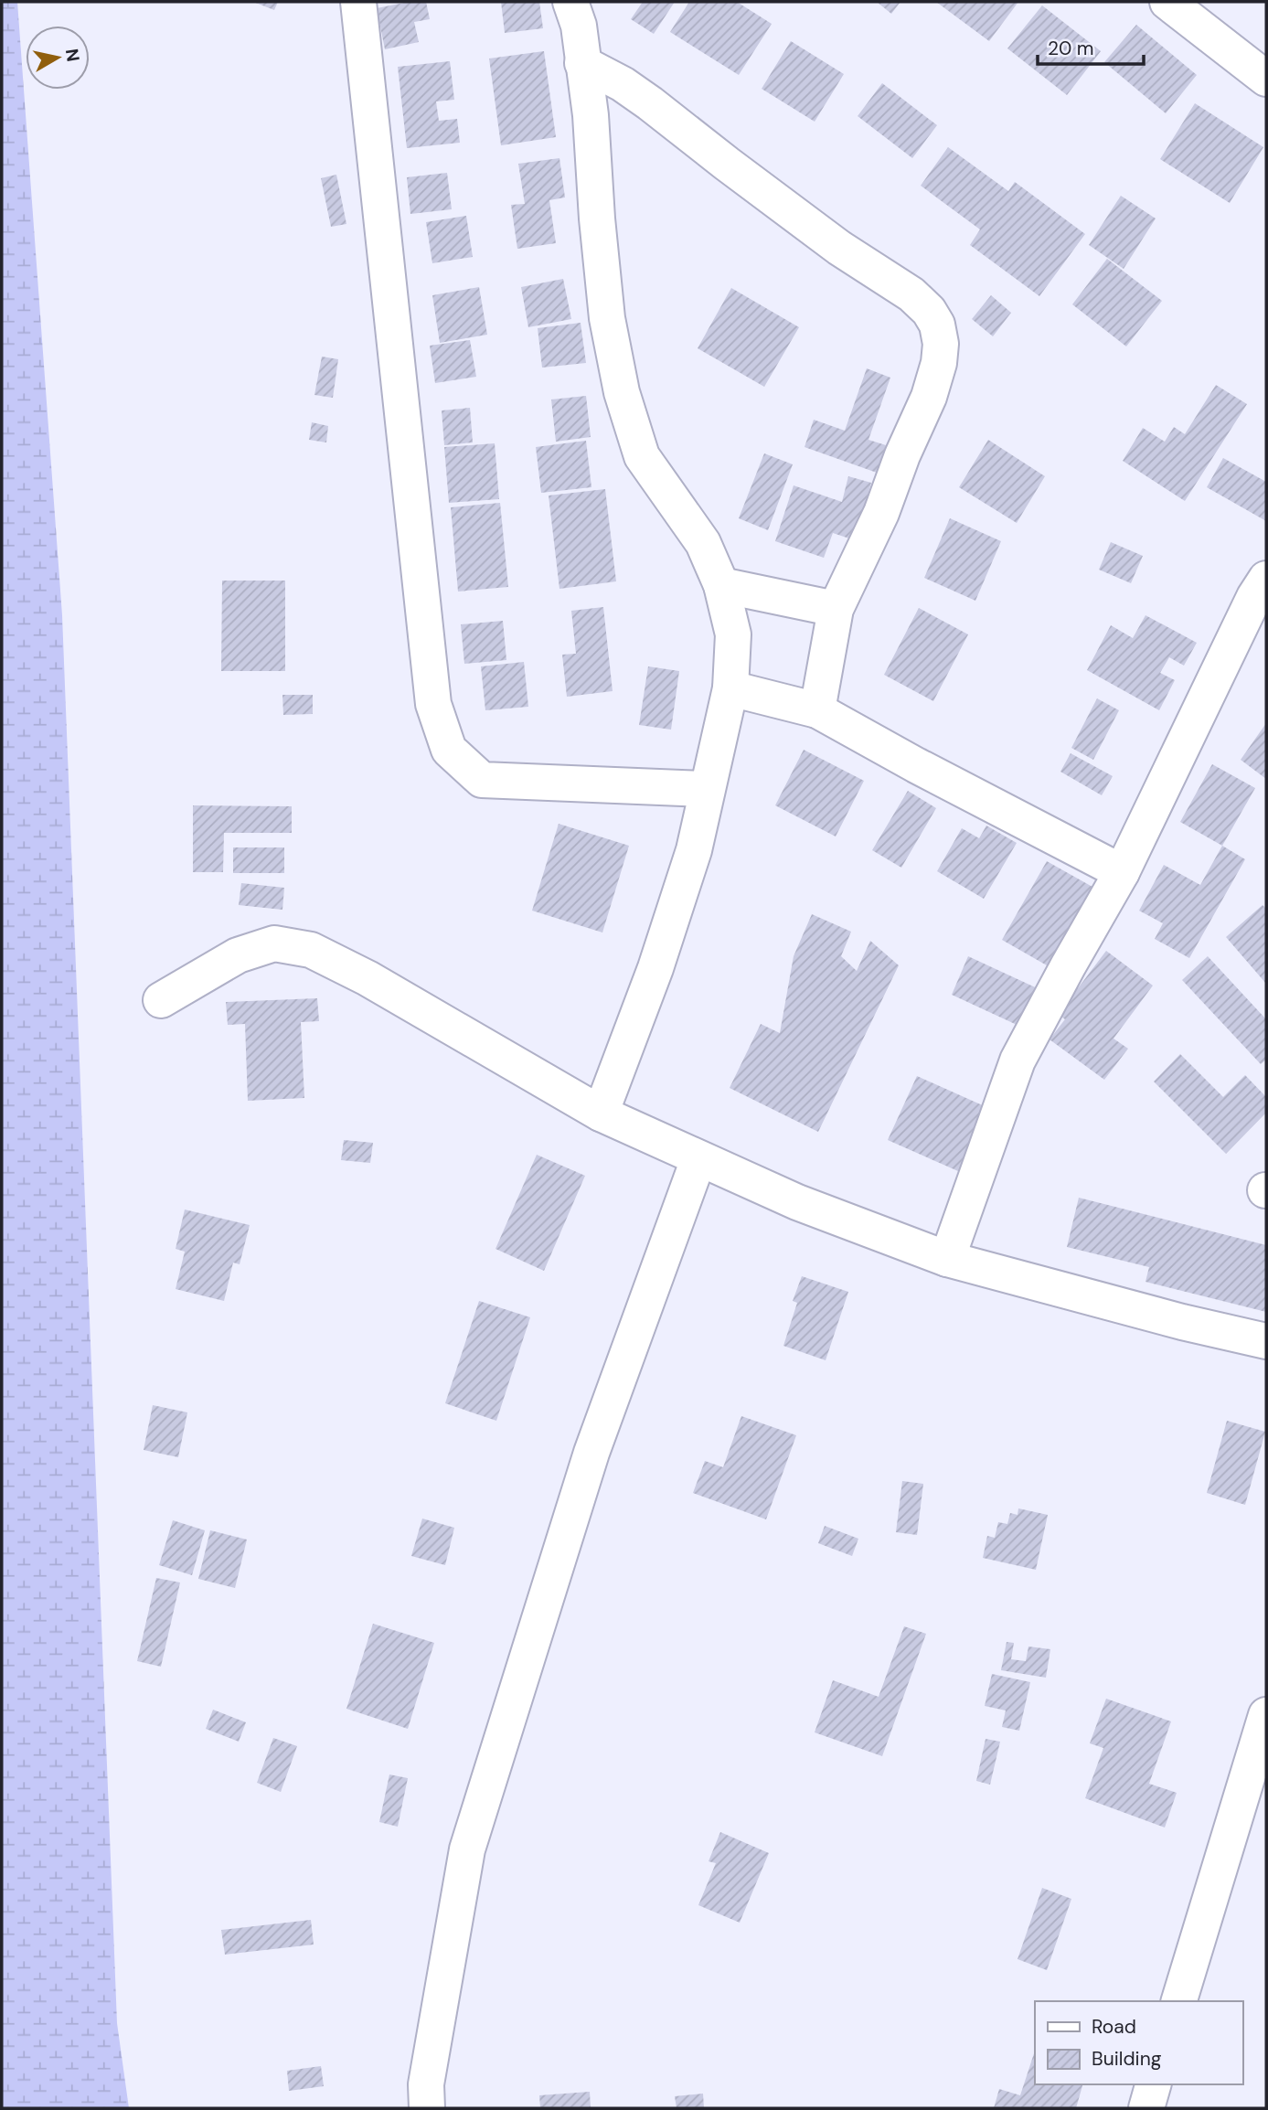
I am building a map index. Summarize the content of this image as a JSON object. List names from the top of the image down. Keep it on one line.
{"legend":["Road","Building"],"scale_bar":"20 m","north":"right"}
